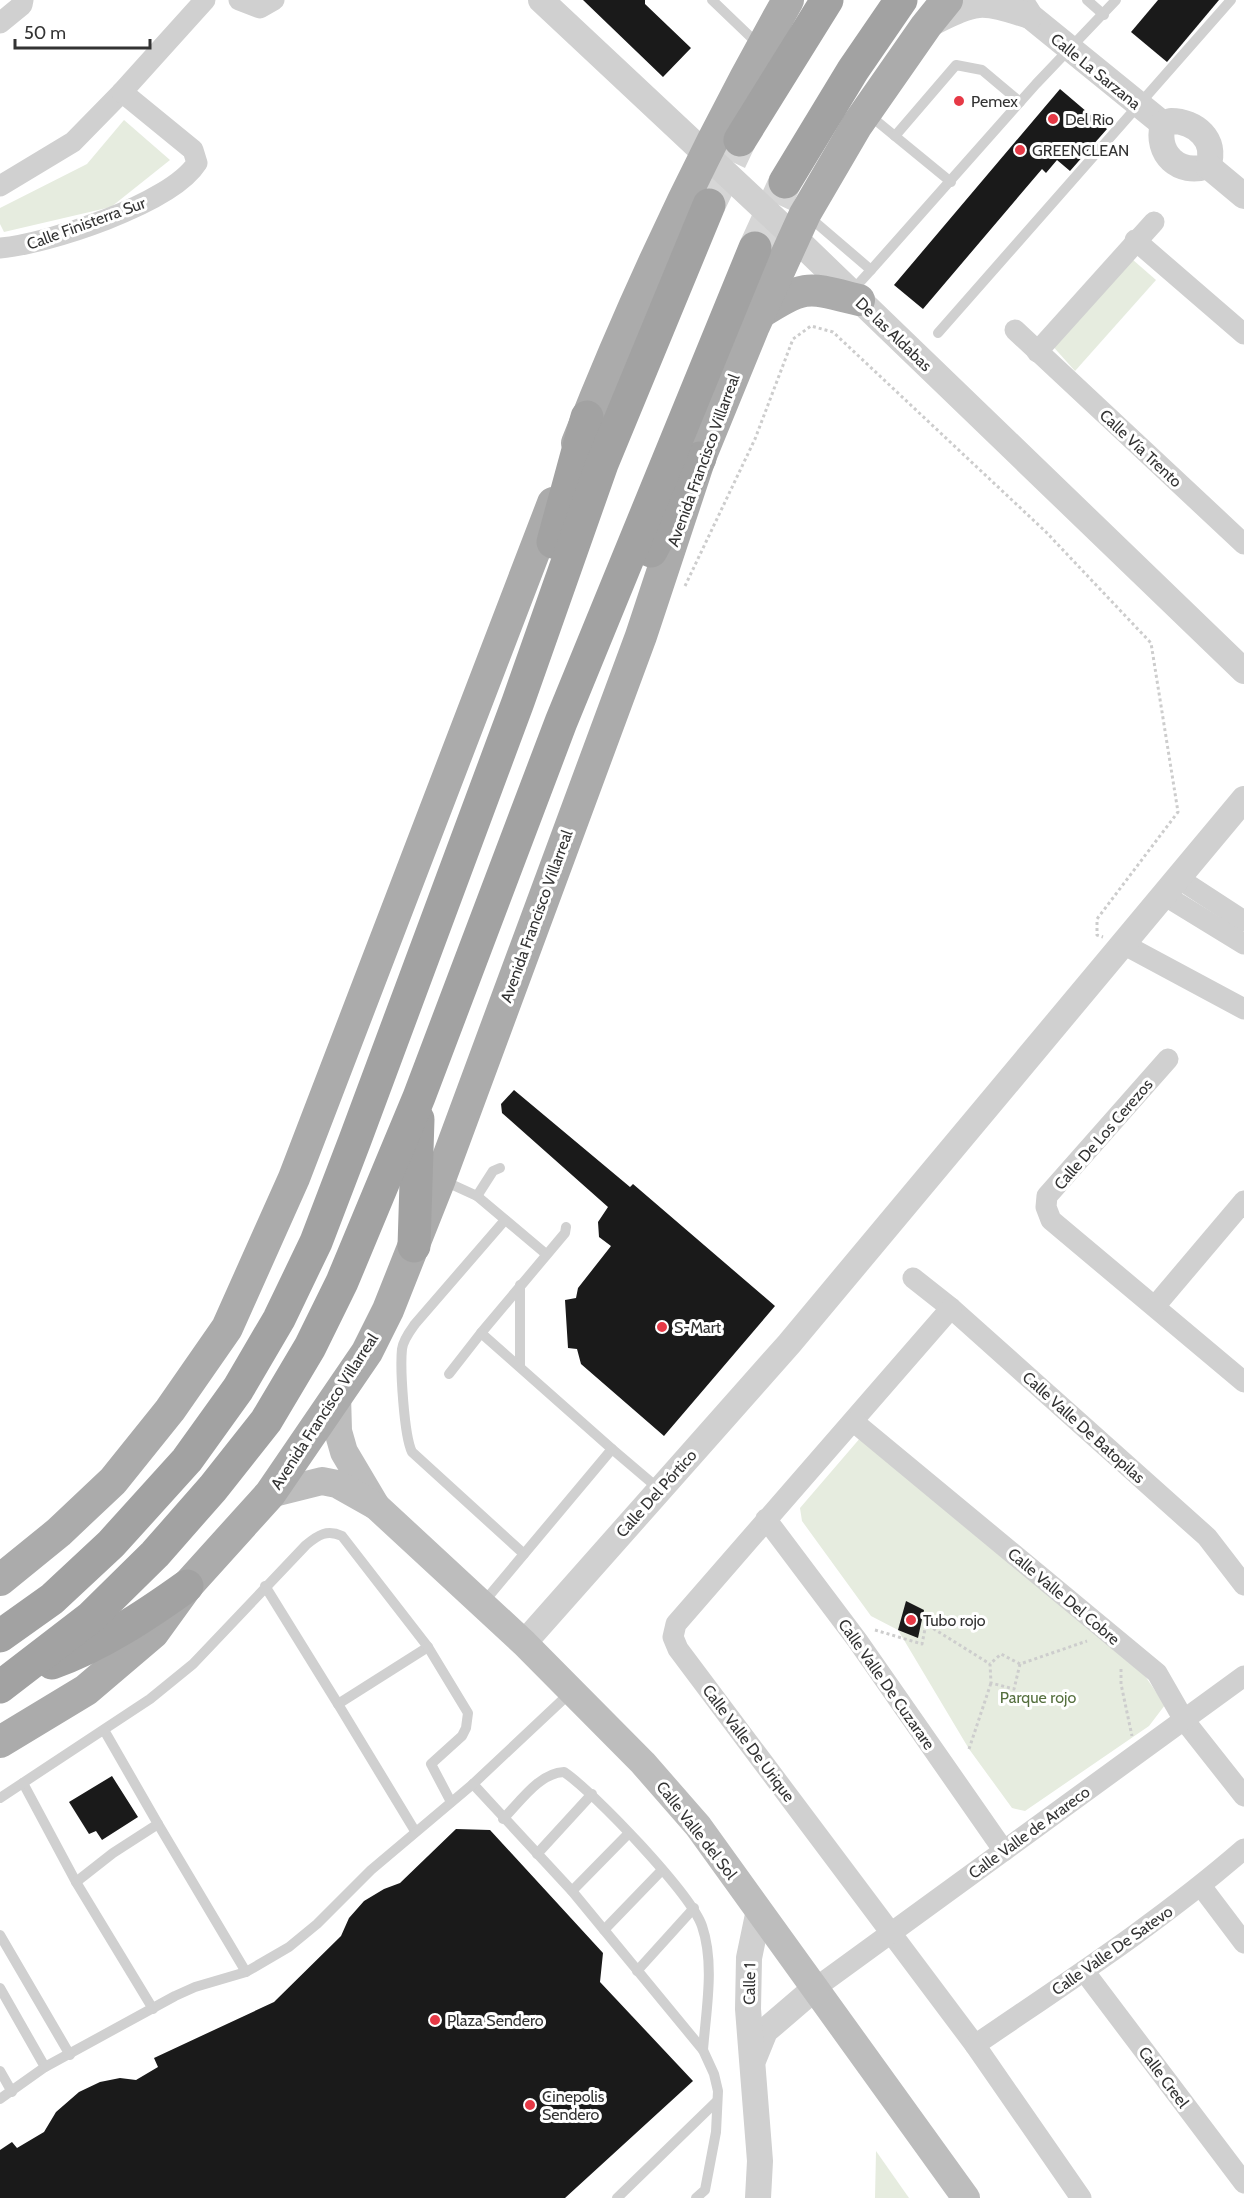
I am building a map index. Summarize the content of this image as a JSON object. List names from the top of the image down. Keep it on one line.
{"streets":{"highway":["Avenida Francisco Villarreal"],"main road":["Calle Valle del Sol"],"street":["Calle La Sarzana","Calle Finisterra Sur","De las Aldabas","Calle Vía Trento","Calle De Los Cerezos","Calle Valle De Batopilas","Calle Del Pórtico","Calle Valle Del Cobre","Calle Valle De Cuzarare","Calle Valle De Urique","Calle Valle de Arareco","Calle Valle De Satevo","Calle 1","Calle Creel"]},"crossings":[["Calle La Sarzana","Avenida Francisco Villarreal"],["De las Aldabas","Avenida Francisco Villarreal"],["Avenida Francisco Villarreal","Calle Valle del Sol"],["Calle Valle De Batopilas","Calle Valle De Urique"],["Calle Del Pórtico","Calle Valle del Sol"],["Calle Valle Del Cobre","Calle Valle De Urique"],["Calle Valle Del Cobre","Calle Valle de Arareco"],["Calle Valle De Cuzarare","Calle Valle De Urique"],["Calle Valle De Cuzarare","Calle Valle de Arareco"],["Calle Valle De Urique","Calle Valle de Arareco"],["Calle Valle De Urique","Calle Valle De Satevo"],["Calle Valle del Sol","Calle Valle de Arareco"],["Calle Valle del Sol","Calle 1"],["Calle Valle de Arareco","Calle 1"],["Calle Valle De Satevo","Calle Creel"]],"parks":["Parque rojo"],"places":["Pemex","Del Rio","GREENCLEAN","S-Mart","Tubo rojo","Plaza Sendero","Cinepolis Sendero"],"scale_bar":"50 m"}
